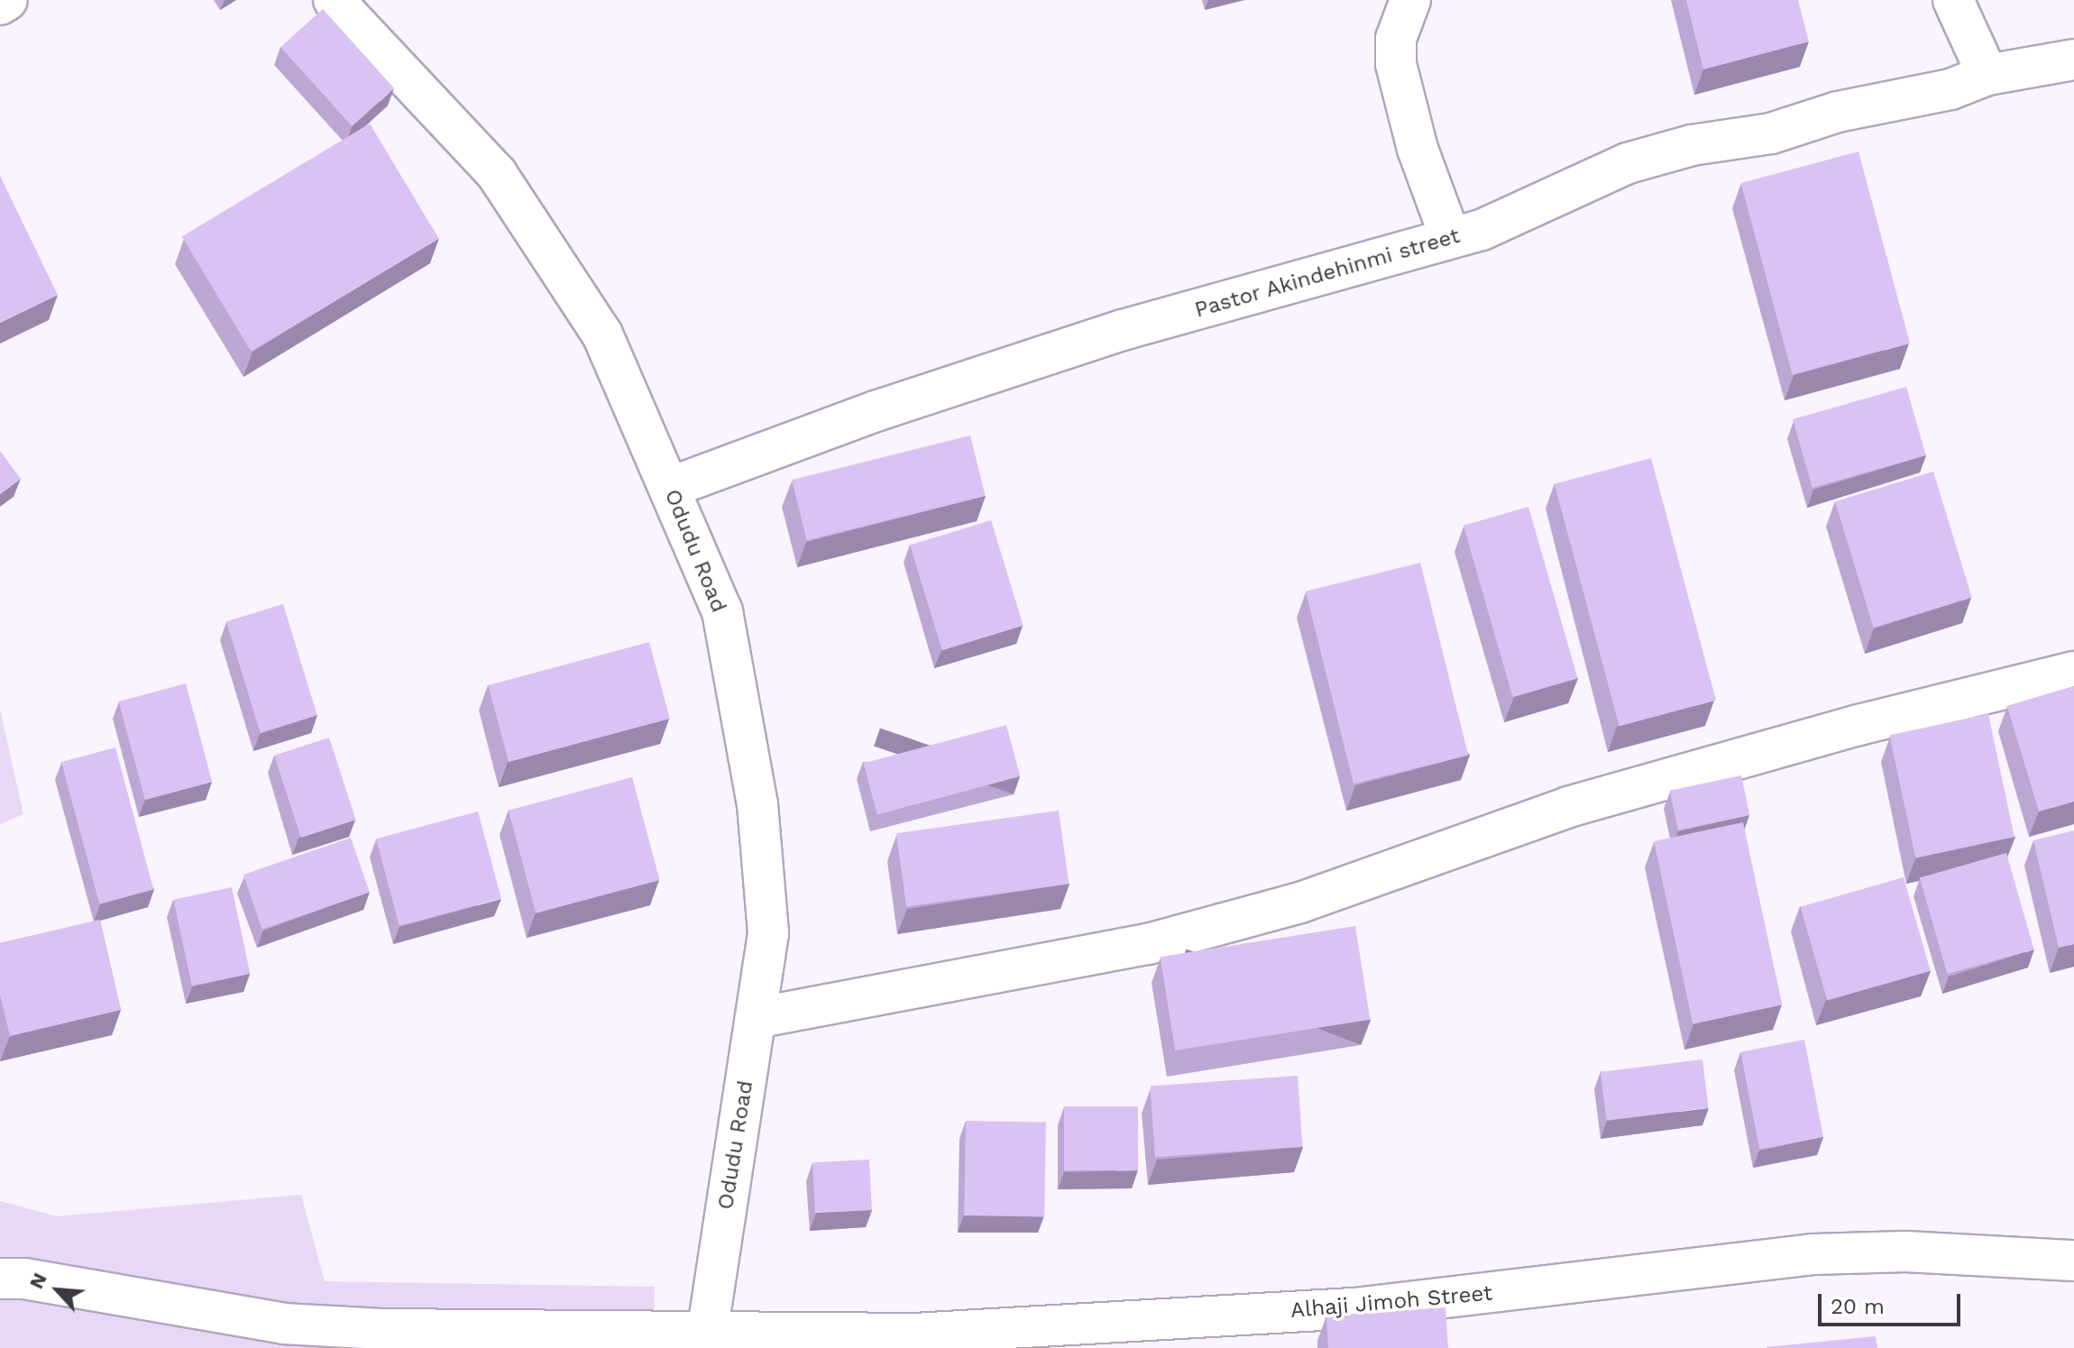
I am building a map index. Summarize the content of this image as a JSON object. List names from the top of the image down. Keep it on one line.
{"streets":{"street":["Pastor Akindehinmi street","Odudu Road","Alhaji Jimoh Street"]},"crossings":[["Pastor Akindehinmi street","Odudu Road"],["Odudu Road","Alhaji Jimoh Street"]],"scale_bar":"20 m","north":"top left"}
